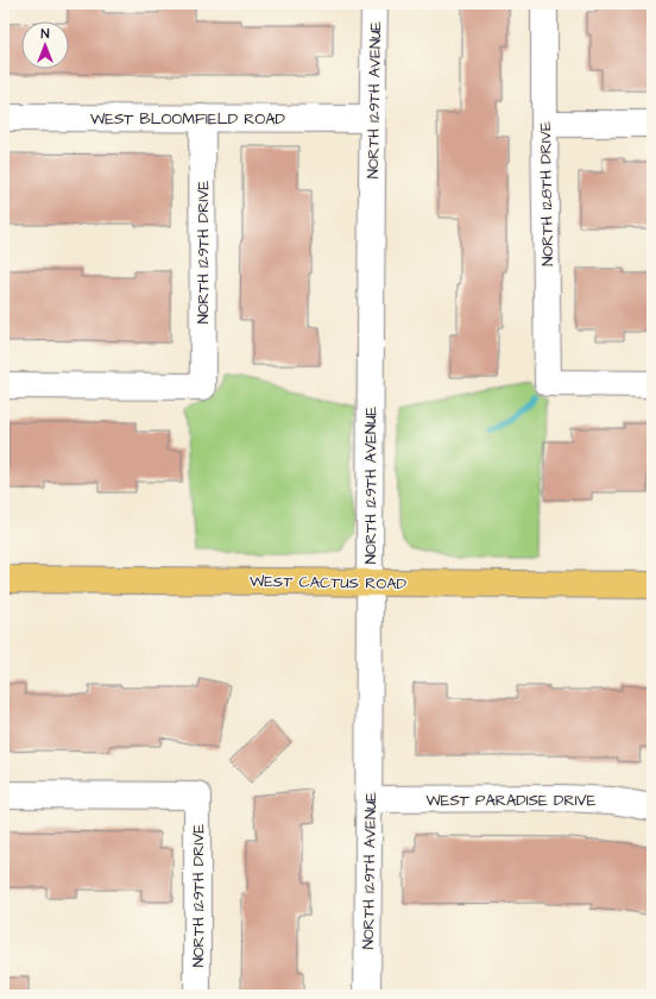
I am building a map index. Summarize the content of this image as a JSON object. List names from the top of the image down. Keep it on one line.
{"streets":{"main road":["WEST CACTUS ROAD"],"street":["NORTH 129TH AVENUE","WEST BLOOMFIELD ROAD","NORTH 128TH DRIVE","NORTH 129TH DRIVE","WEST PARADISE DRIVE"]},"crossings":[["NORTH 129TH AVENUE","WEST BLOOMFIELD ROAD"],["NORTH 129TH AVENUE","WEST CACTUS ROAD"],["NORTH 129TH AVENUE","WEST PARADISE DRIVE"],["WEST BLOOMFIELD ROAD","NORTH 129TH DRIVE"]],"north":"top"}
